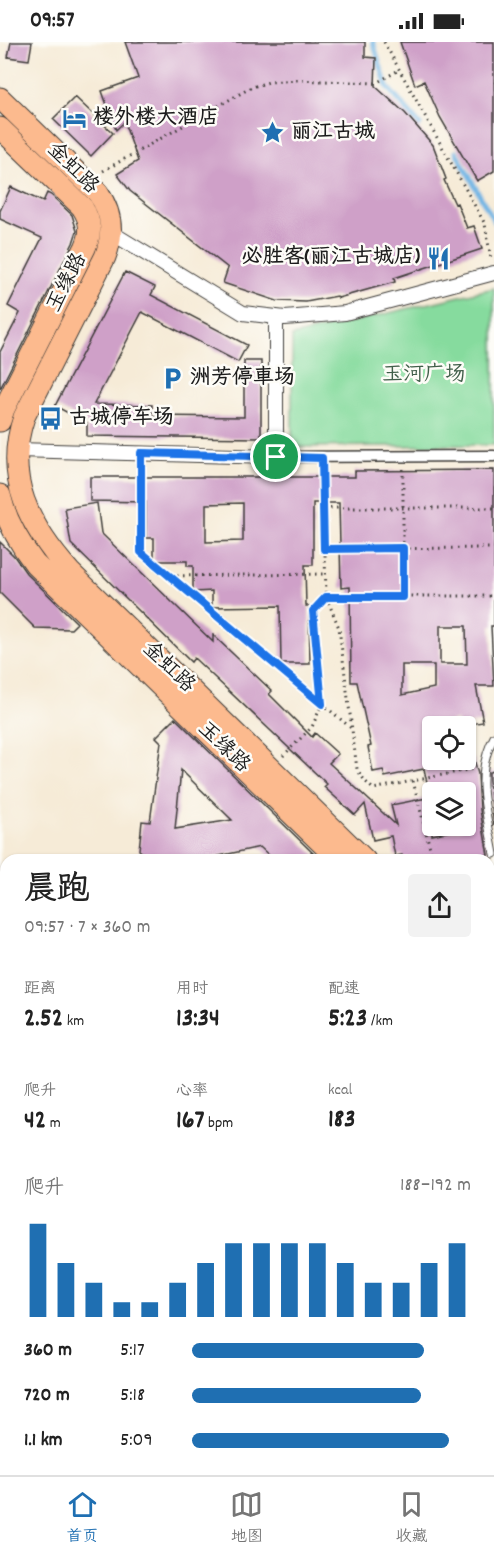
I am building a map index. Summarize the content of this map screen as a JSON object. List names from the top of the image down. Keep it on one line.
{"streets":{"main road":["金虹路","玉缘路"]},"crossings":[["金虹路","玉缘路"]],"parks":["玉河广场"],"places":{"hotel":["楼外楼大酒店"],"place":["丽江古城"],"restaurant":["必胜客(丽江古城店)"],"parking":["洲芳停車场"],"bus stop":["古城停车场"]},"page":{"status":"09:57","heading":["晨跑","09:57 · 7 × 360 m"],"stats":[["距离","2.52 km"],["用时","13:34"],["配速","5:23 /km"],["爬升","42 m"],["心率","167 bpm"],["kcal","183"]],"chart":["爬升","188–192 m"],"list":[{"name":"360 m","note":"5:17"},{"name":"720 m","note":"5:18"},{"name":"1.1 km","note":"5:09"}],"tabs":["首页","地图","收藏"]}}
